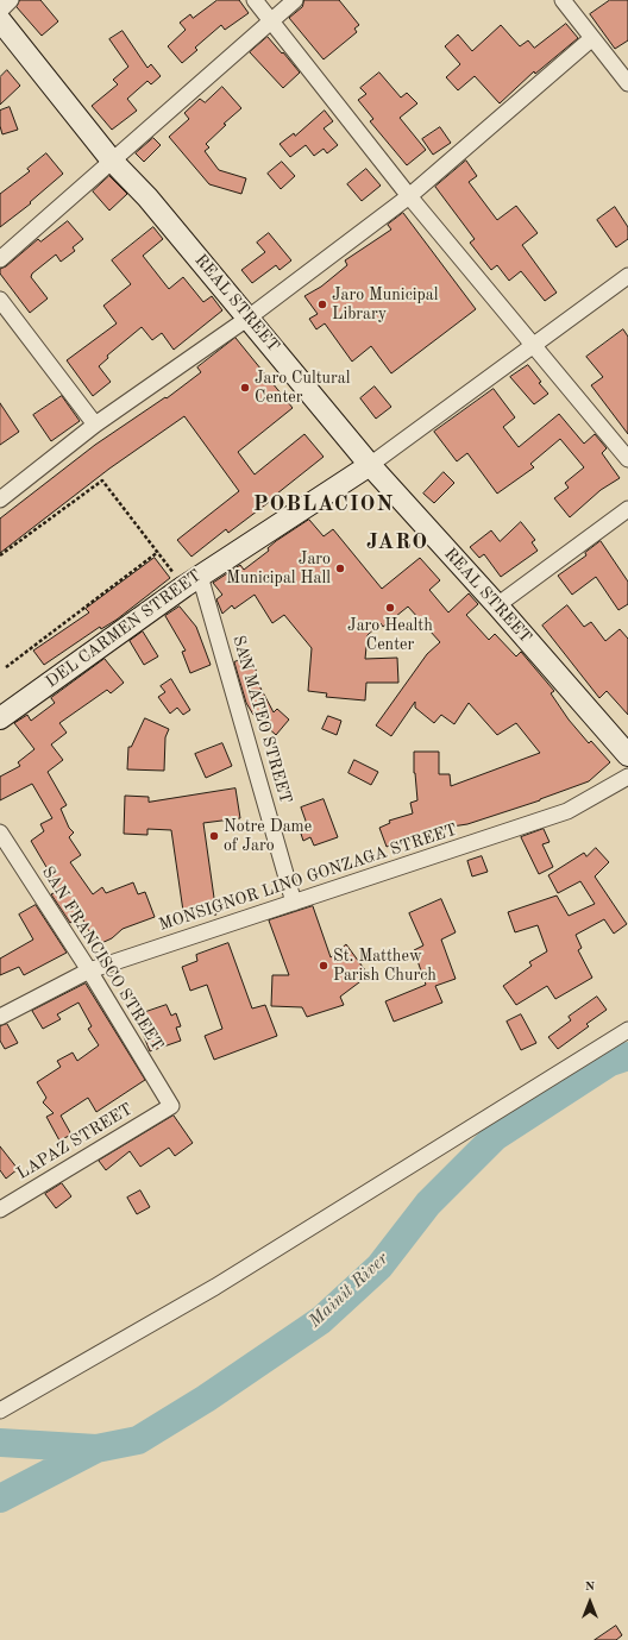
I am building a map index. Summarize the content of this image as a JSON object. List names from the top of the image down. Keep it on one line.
{"streets":{"main road":["REAL STREET","DEL CARMEN STREET"],"street":["SAN MATEO STREET","MONSIGNOR LINO GONZAGA STREET","SAN FRANCISCO STREET","LAPAZ STREET"]},"crossings":[["REAL STREET","DEL CARMEN STREET"],["DEL CARMEN STREET","SAN MATEO STREET"],["SAN MATEO STREET","MONSIGNOR LINO GONZAGA STREET"],["MONSIGNOR LINO GONZAGA STREET","SAN FRANCISCO STREET"],["SAN FRANCISCO STREET","LAPAZ STREET"]],"districts":["POBLACION","JARO"],"water":["Mainit River"],"places":["Jaro Municipal Library","Jaro Cultural Center","Jaro Municipal Hall","Jaro Health Center","Notre Dame of Jaro","St. Matthew Parish Church"],"north":"top"}
